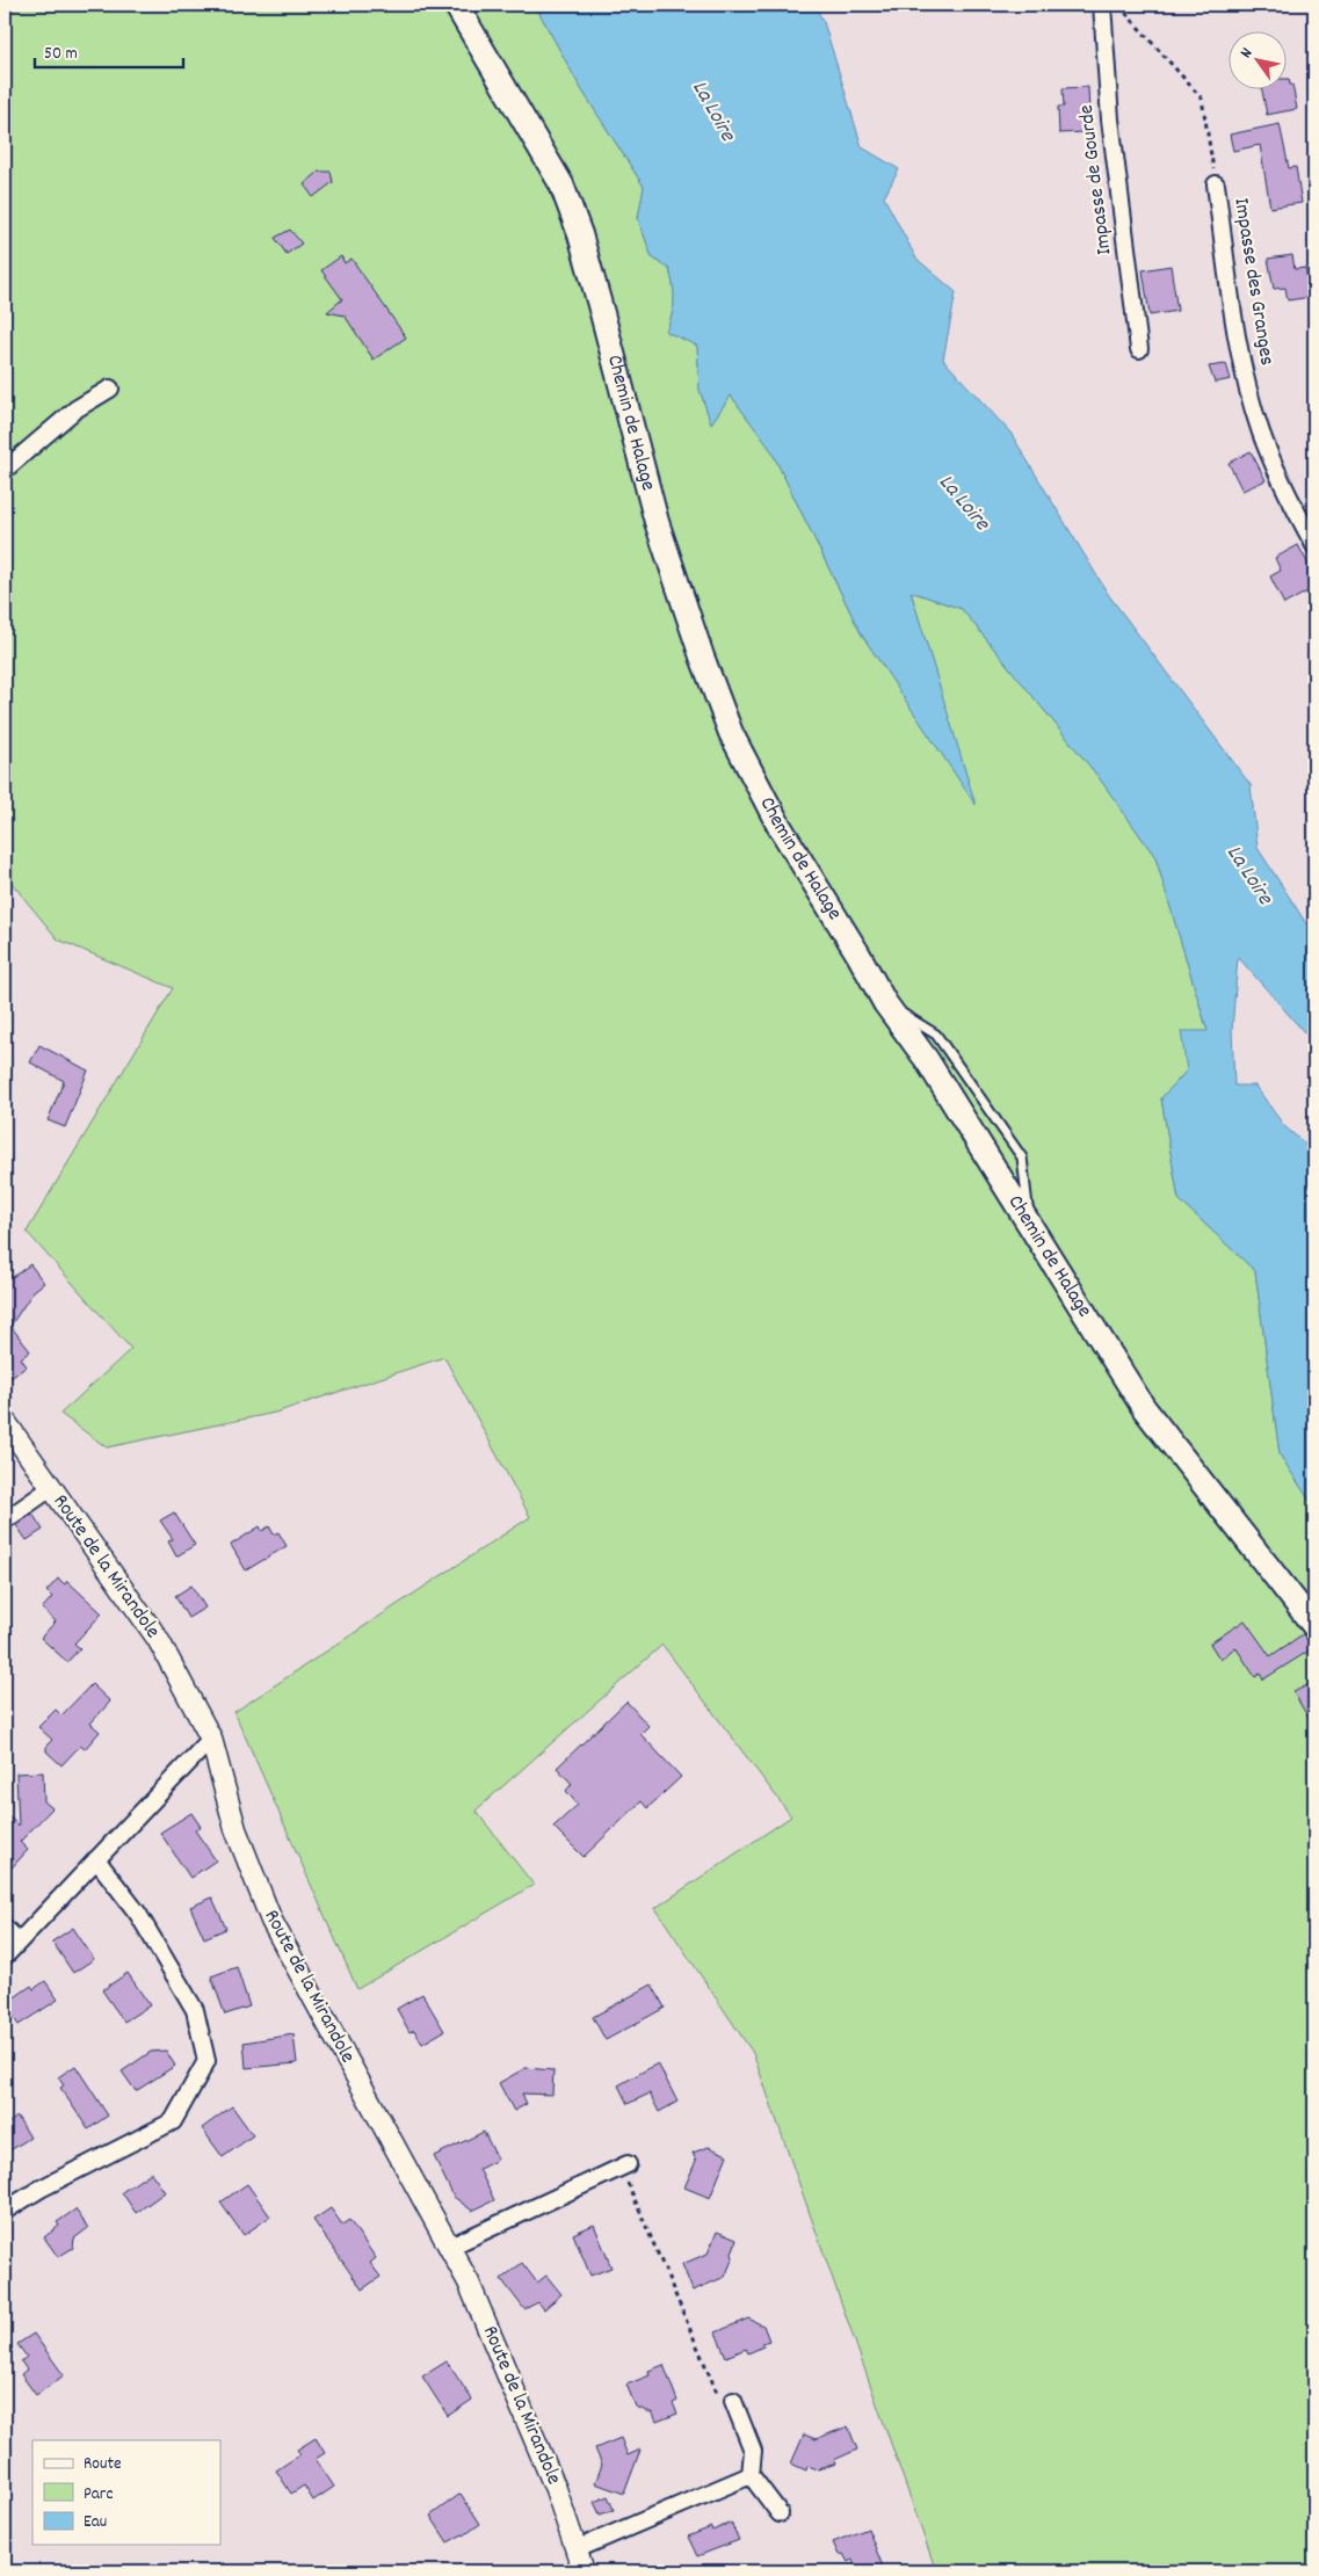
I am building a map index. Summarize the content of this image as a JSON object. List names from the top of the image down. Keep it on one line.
{"streets":{"main road":["Chemin de Halage"],"street":["Impasse de Gourde","Impasse des Granges","Route de la Mirandole"]},"water":["La Loire"],"legend":["Route","Parc","Eau"],"scale_bar":"50 m","north":"top left"}
